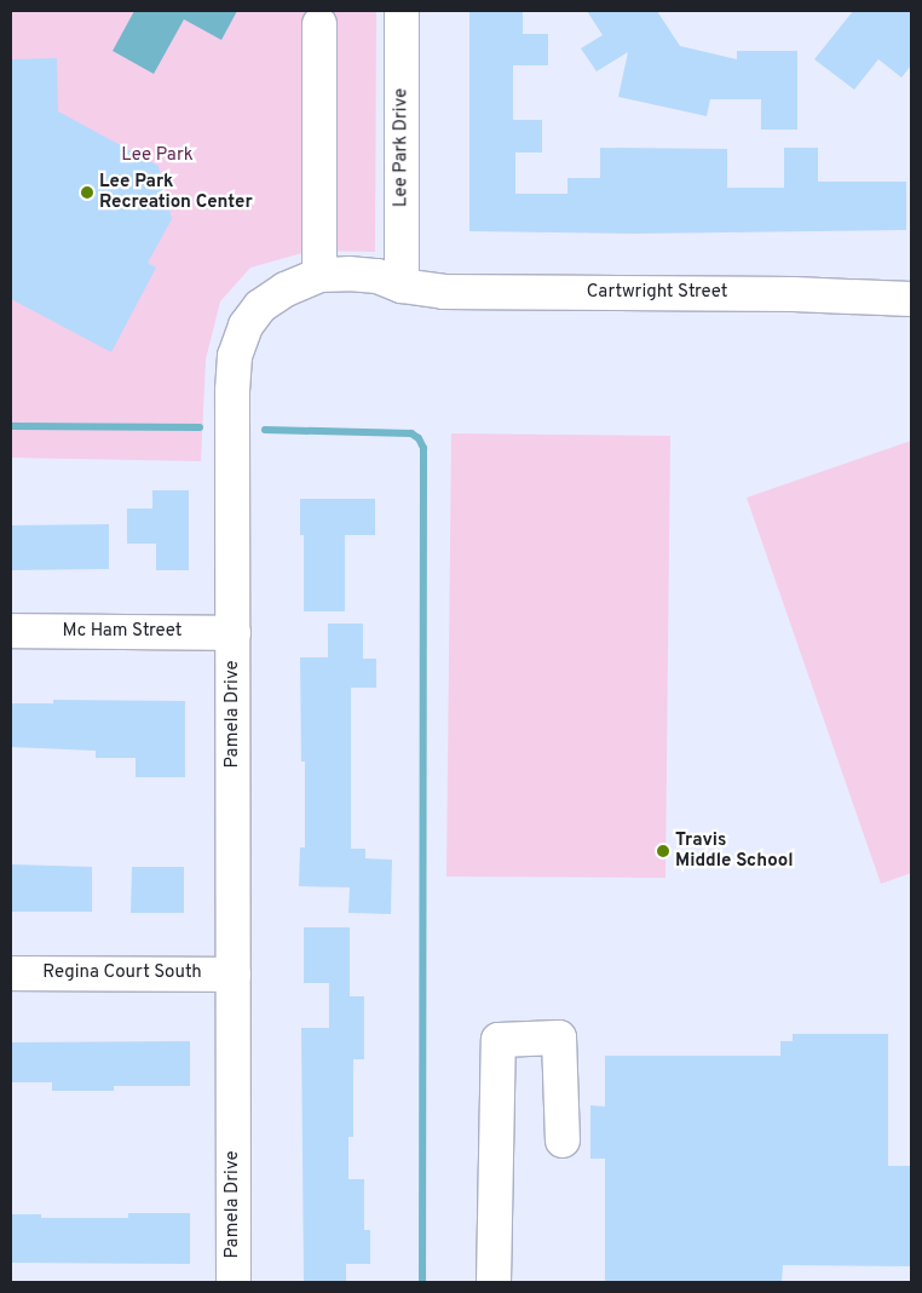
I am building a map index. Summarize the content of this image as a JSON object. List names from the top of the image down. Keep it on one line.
{"streets":{"street":["Lee Park Drive","Cartwright Street","Mc Ham Street","Pamela Drive","Regina Court South"]},"crossings":[["Lee Park Drive","Cartwright Street"],["Lee Park Drive","Pamela Drive"],["Cartwright Street","Pamela Drive"],["Mc Ham Street","Pamela Drive"],["Pamela Drive","Regina Court South"]],"parks":["Lee Park"],"places":["Lee Park Recreation Center","Travis Middle School"]}
